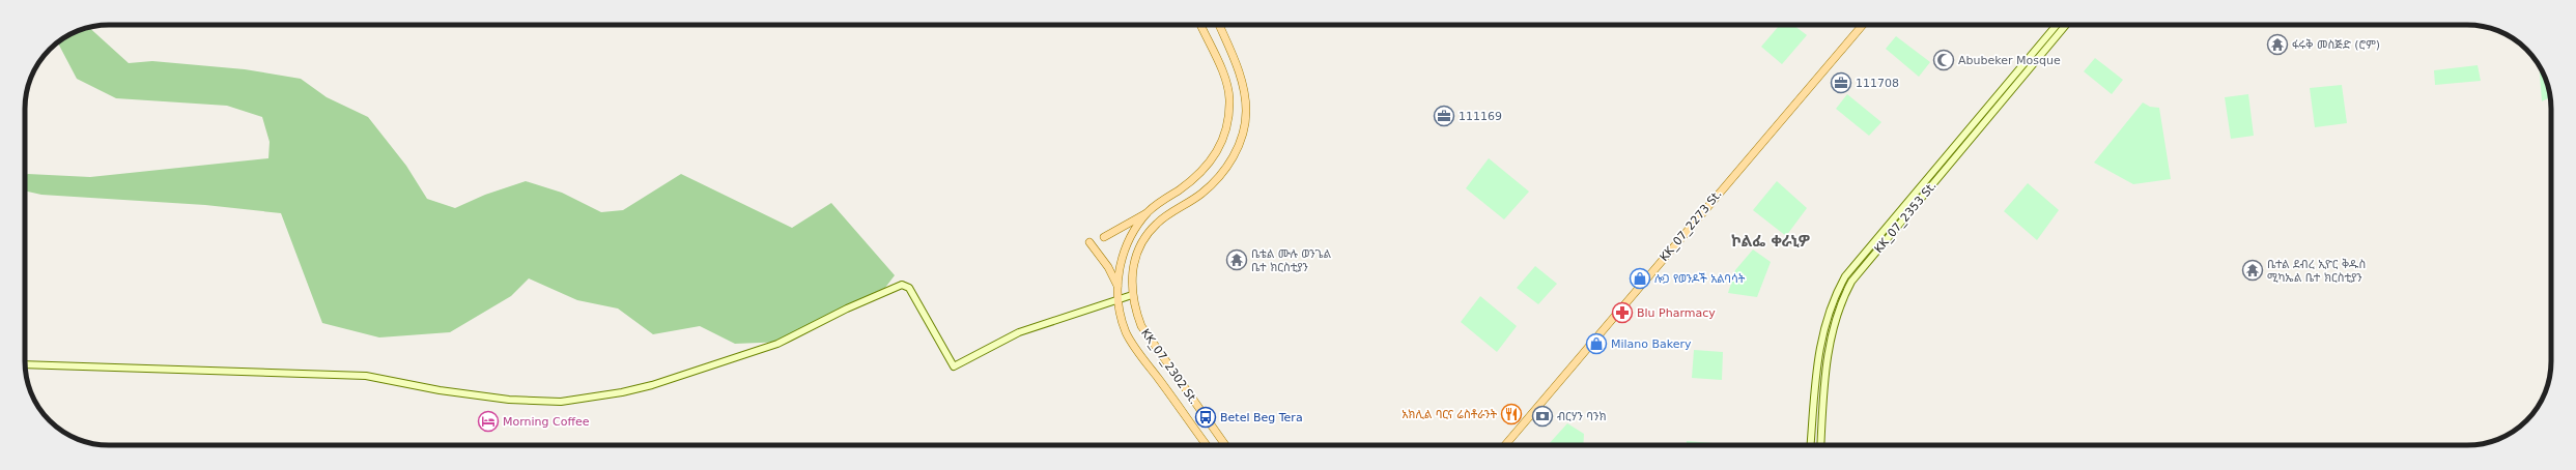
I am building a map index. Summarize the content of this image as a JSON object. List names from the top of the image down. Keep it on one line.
{"streets":{"main road":["KK_07_2273 St.","KK_07_2302 St."],"street":["KK_07_2353 St."]},"districts":["ኮልፌ ቀራኒዎ"],"places":{"temple":["ፋሩቅ መስጅድ (ሮም)","ቤቴል ሙሉ ወንጌል ቤተ ክርስቲያን","ቤተል ደብረ ኢዮር ቅዱስ ሚካኤል ቤተ ክርስቲያን"],"mosque":["Abubeker Mosque"],"office":["111708","111169"],"shop":["ሎጋ የወንዶች አልባሳት","Milano Bakery"],"pharmacy":["Blu Pharmacy"],"restaurant":["አክሊል ባርና ሬስቶራንት"],"bank":["ብርሃን ባንክ"],"bus stop":["Betel Beg Tera"],"hotel":["Morning Coffee"]}}
